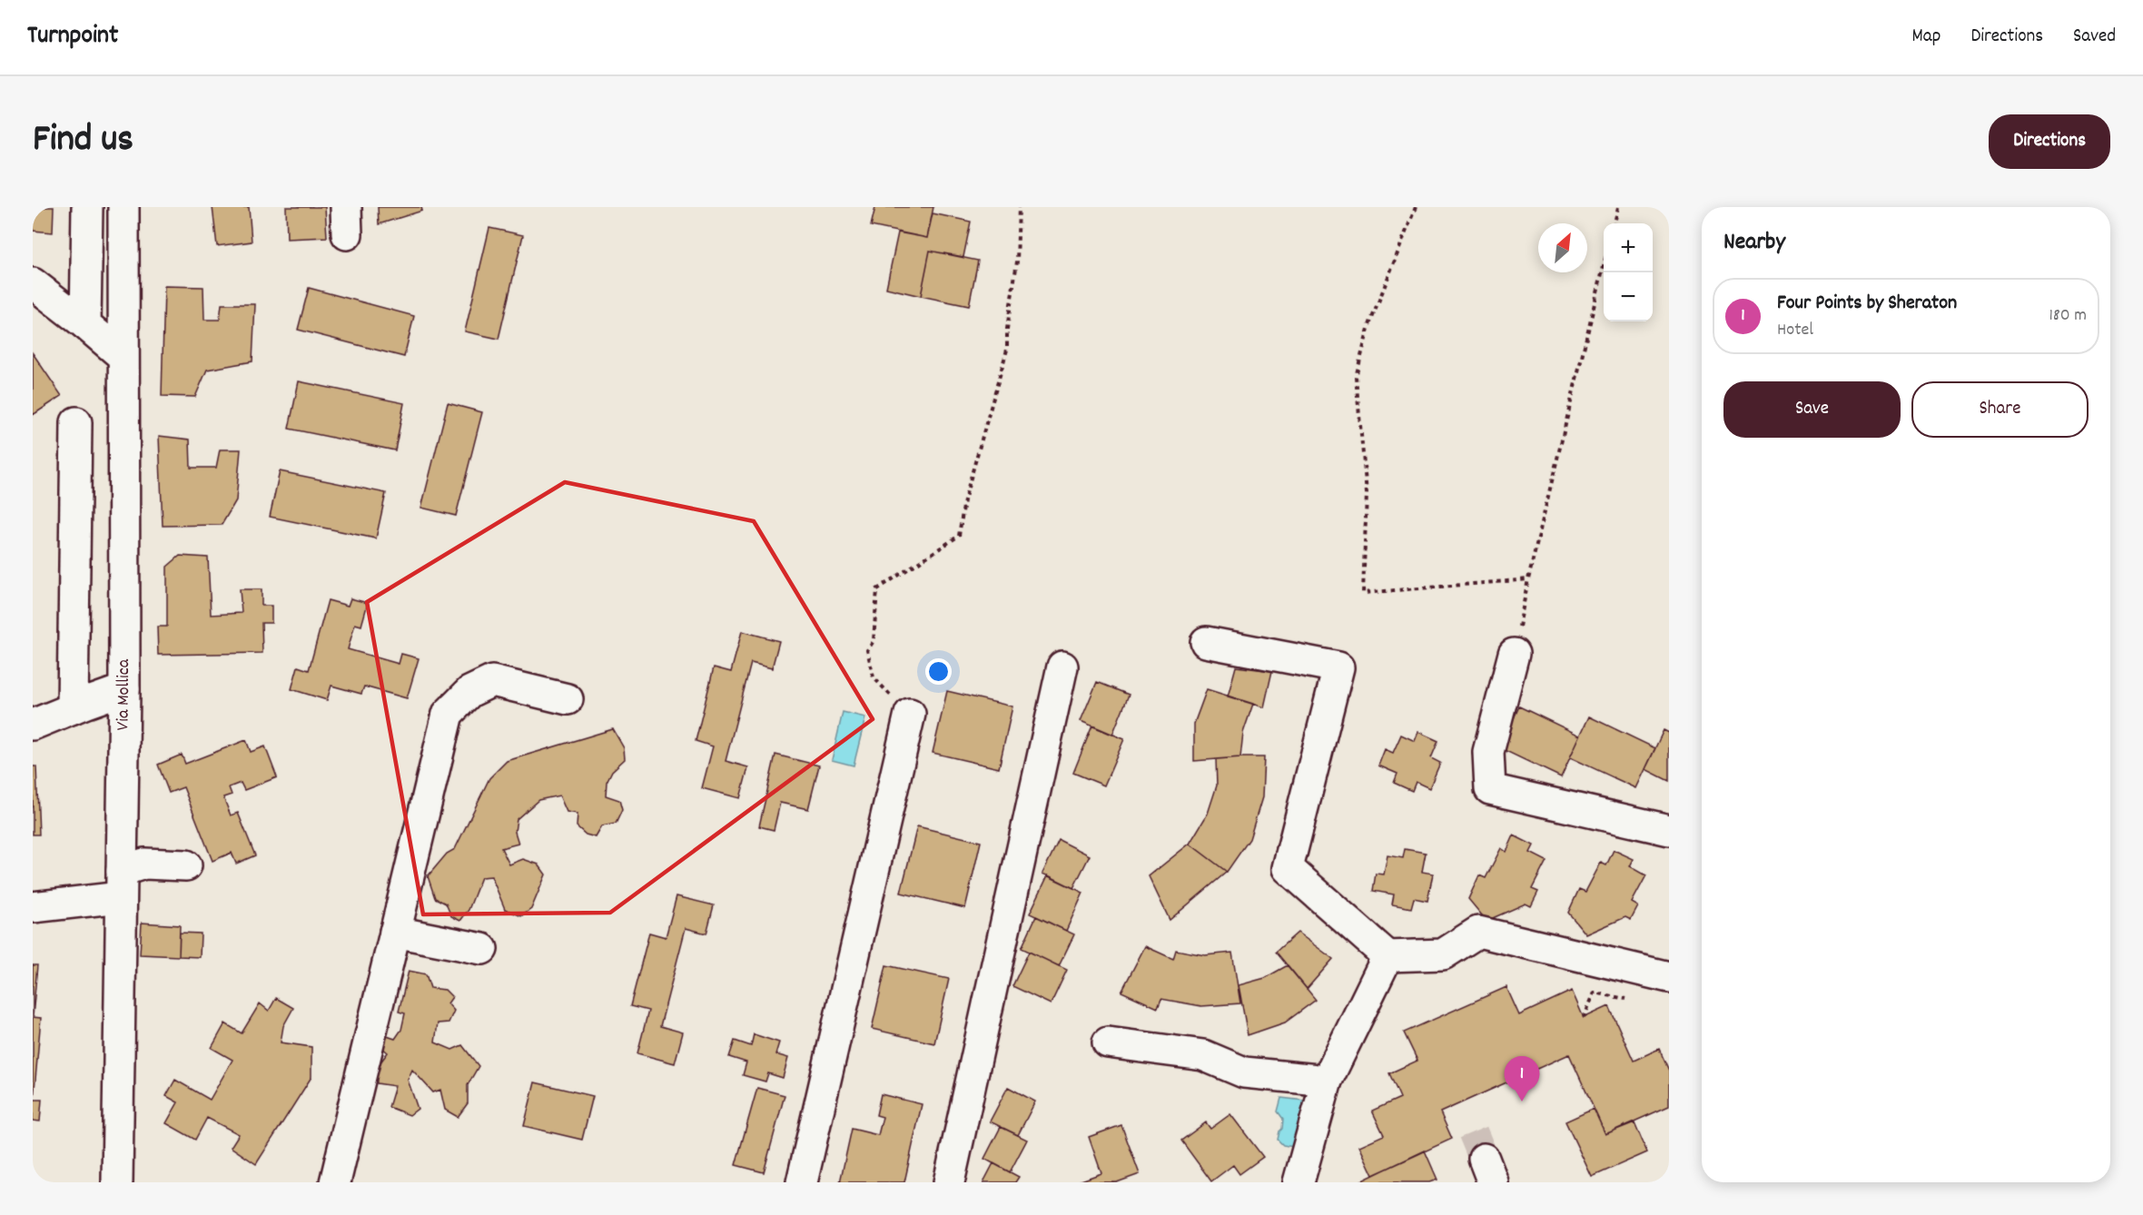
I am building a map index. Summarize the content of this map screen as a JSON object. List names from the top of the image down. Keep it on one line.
{"streets":{"street":["Via Mollica"]},"north":"top right","page":{"header":"Turnpoint","nav":["Map","Directions","Saved"],"title":"Find us","buttons":["Directions",["Save","Share"]],"heading":"Nearby","map_buttons":["+","−"],"list":[{"mark":"1","name":"Four Points by Sheraton","note":"Hotel","value":"180 m"}],"pins":"1"}}
